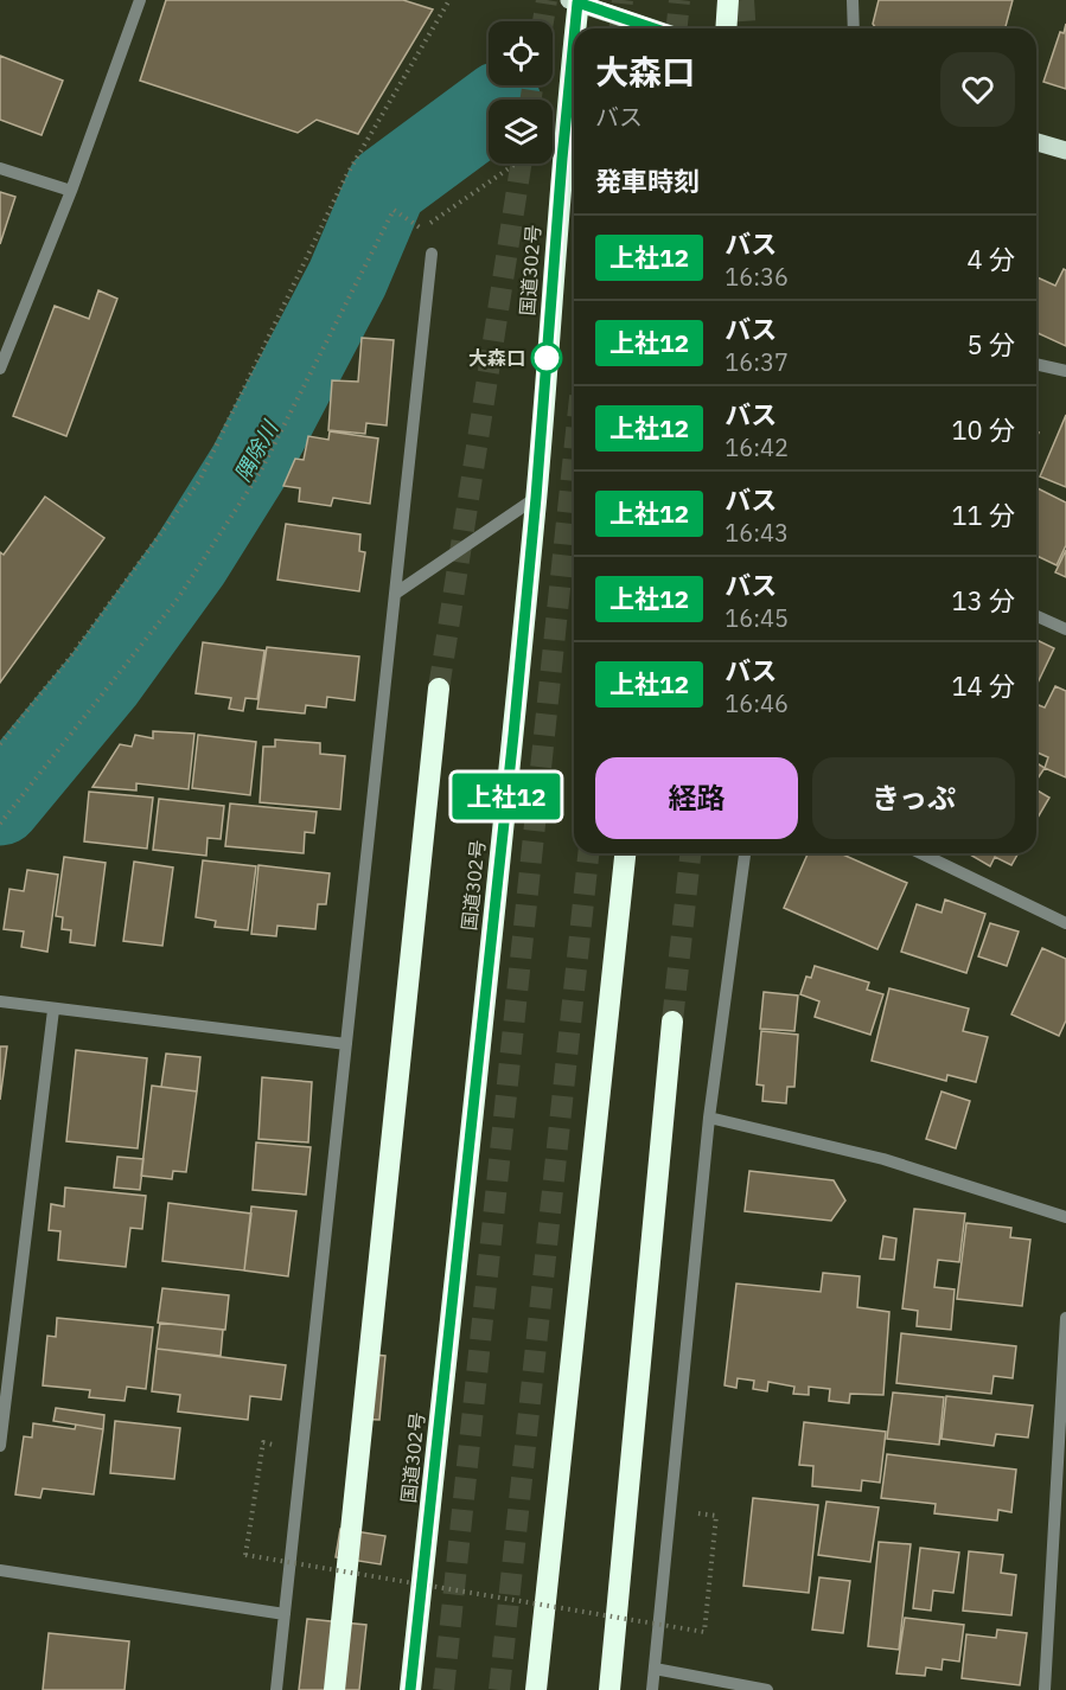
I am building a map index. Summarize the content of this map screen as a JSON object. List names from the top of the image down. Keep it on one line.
{"streets":{"highway":["国道302号"]},"water":["隅除川"],"places":["大森口"],"lines":["bus line 上社12"],"page":{"on_map":"上社12","heading":[["大森口","バス"],"発車時刻"],"list":[{"mark":"上社12","name":"バス","note":"16:36","value":"4 分"},{"mark":"上社12","name":"バス","note":"16:37","value":"5 分"},{"mark":"上社12","name":"バス","note":"16:42","value":"10 分"},{"mark":"上社12","name":"バス","note":"16:43","value":"11 分"},{"mark":"上社12","name":"バス","note":"16:45","value":"13 分"},{"mark":"上社12","name":"バス","note":"16:46","value":"14 分"}],"buttons":["経路","きっぷ"]}}
